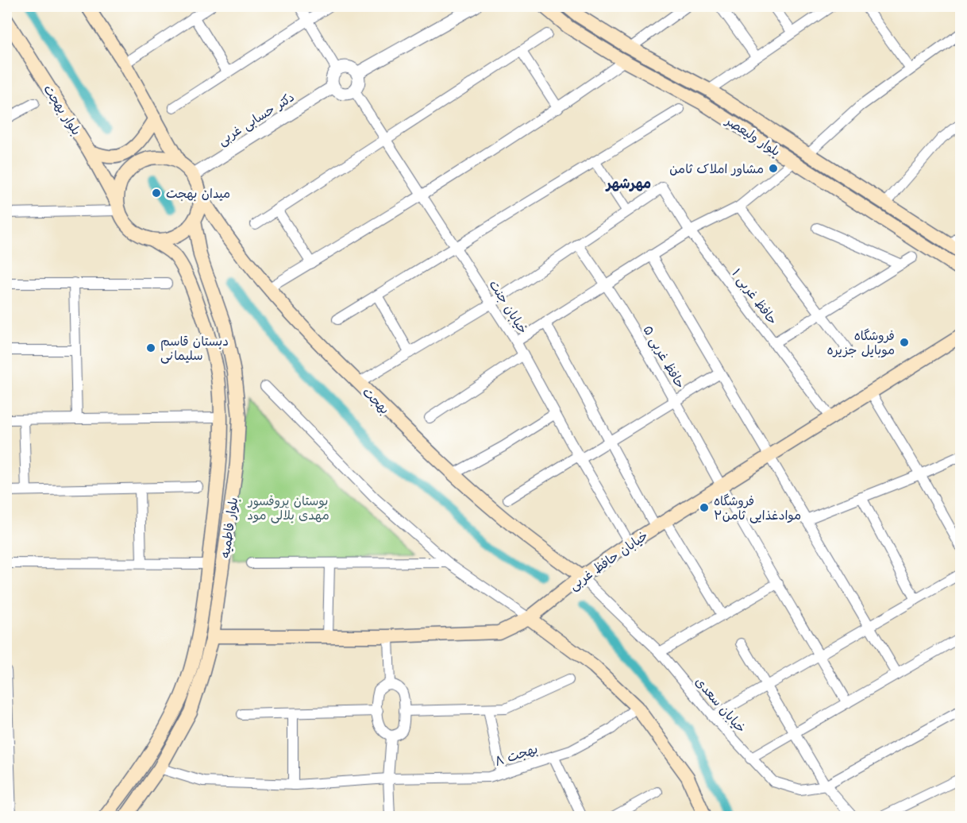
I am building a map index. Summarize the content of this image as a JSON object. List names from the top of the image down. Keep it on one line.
{"streets":{"main road":["بلوار بهجت","بلوار ولیعصر","بهجت","بلوار فاطمیه","خیابان حافظ غربی"],"street":["دکتر حسابی غربی","حافظ غربی ۱","خیابان جنت","حافظ غربی ۵","خیابان سعدی","بهجت ۸"]},"crossings":[["بلوار بهجت","دکتر حسابی غربی"],["بلوار بهجت","بهجت"],["بلوار بهجت","بلوار فاطمیه"],["دکتر حسابی غربی","خیابان جنت"],["دکتر حسابی غربی","بهجت"],["دکتر حسابی غربی","بلوار فاطمیه"],["حافظ غربی ۱","خیابان حافظ غربی"],["خیابان جنت","خیابان حافظ غربی"],["حافظ غربی ۵","خیابان حافظ غربی"],["بهجت","بلوار فاطمیه"],["بهجت","خیابان حافظ غربی"],["بهجت","خیابان سعدی"],["بلوار فاطمیه","خیابان حافظ غربی"],["بلوار فاطمیه","بهجت ۸"],["خیابان حافظ غربی","خیابان سعدی"]],"districts":["مهرشهر"],"parks":["بوستان پروفسور مهدی بلالی مود"],"places":["مشاور املاک ثامن","میدان بهجت","فروشگاه موبایل جزیره","دبستان قاسم سلیمانی","فروشگاه موادغذایی ثامن۲"]}
